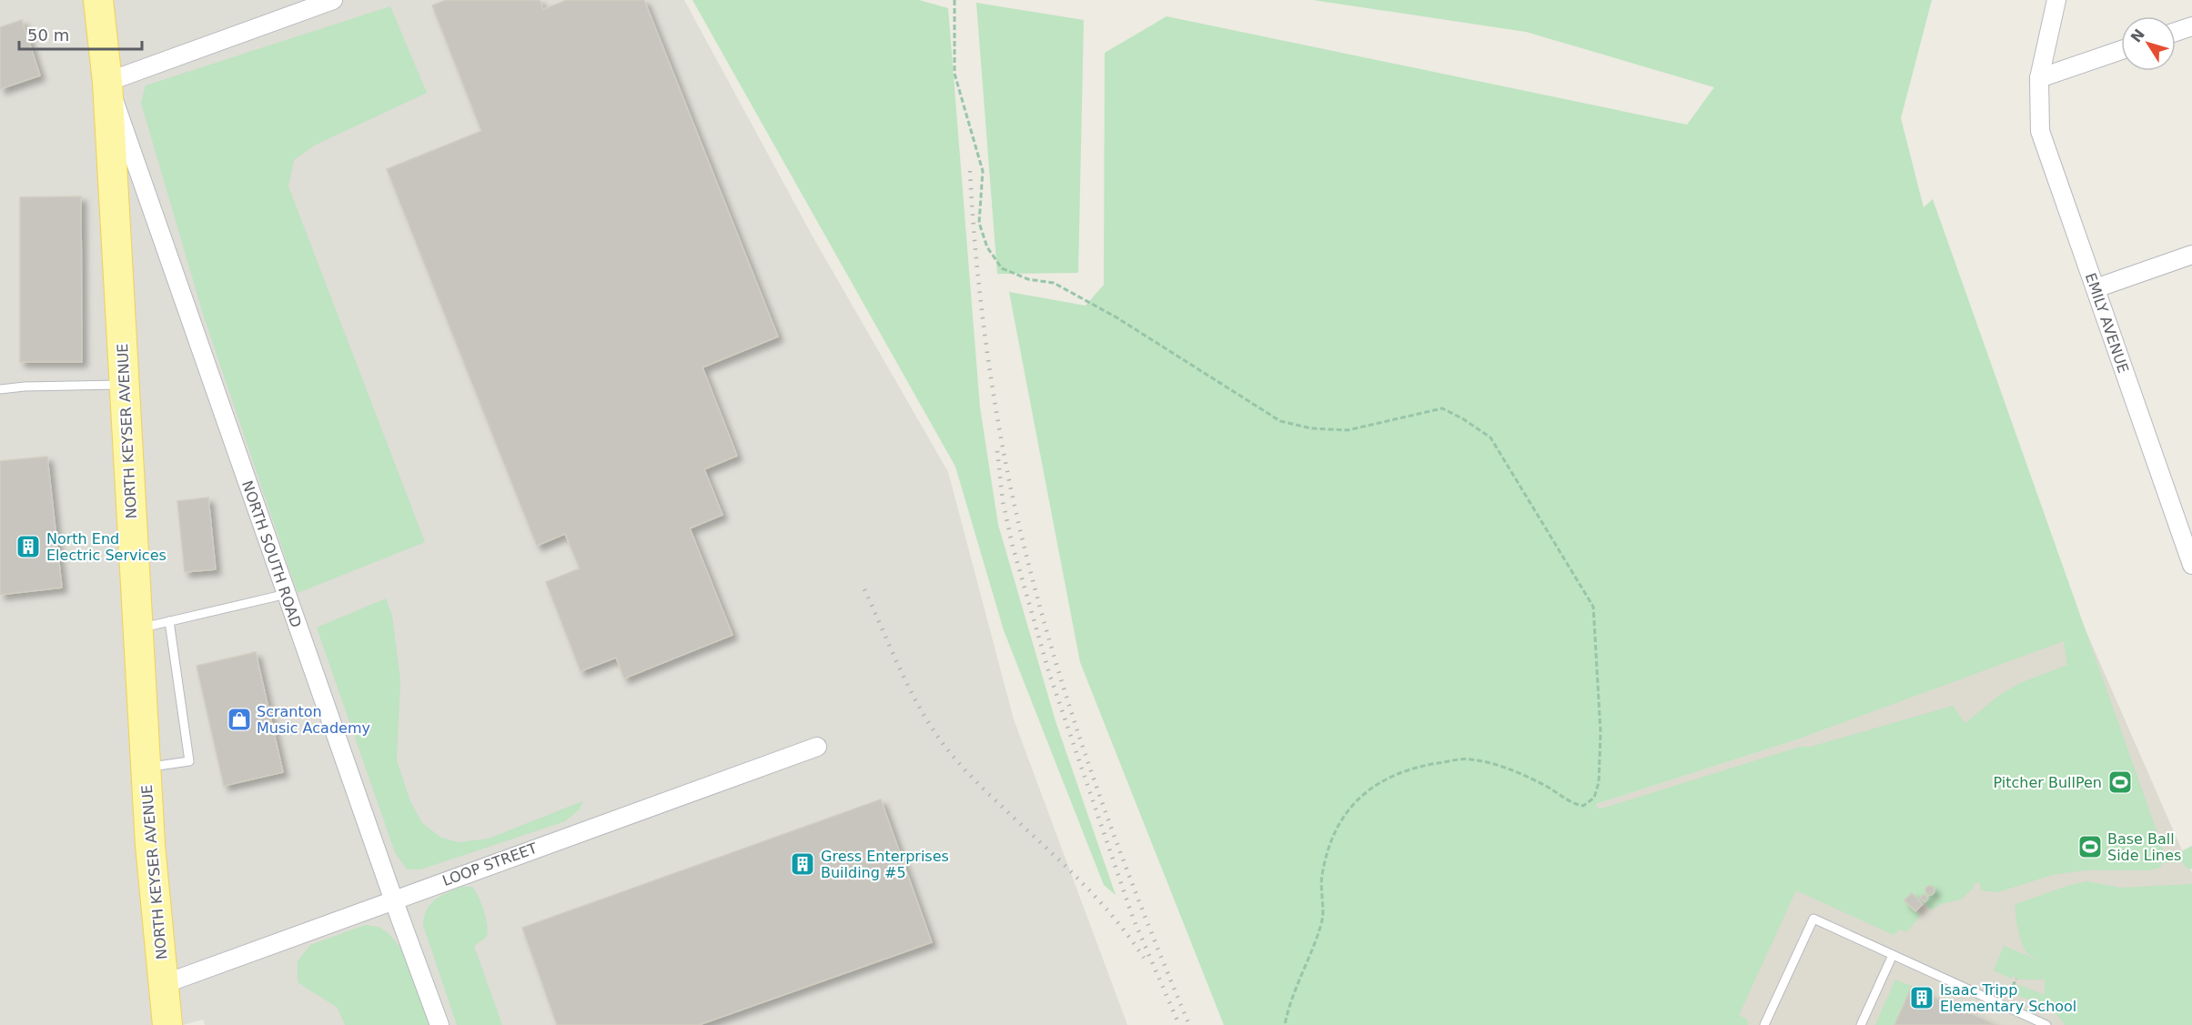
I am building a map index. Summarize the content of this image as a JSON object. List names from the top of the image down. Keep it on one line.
{"streets":{"main road":["NORTH KEYSER AVENUE"],"street":["EMILY AVENUE","NORTH SOUTH ROAD","LOOP STREET"]},"crossings":[["NORTH KEYSER AVENUE","NORTH SOUTH ROAD"],["NORTH KEYSER AVENUE","LOOP STREET"],["NORTH SOUTH ROAD","LOOP STREET"]],"places":{"building":["North End Electric Services","Gress Enterprises Building #5","Isaac Tripp Elementary School"],"shop":["Scranton Music Academy"],"sports":["Pitcher BullPen","Base Ball Side Lines"]},"scale_bar":"50 m","north":"top left"}
